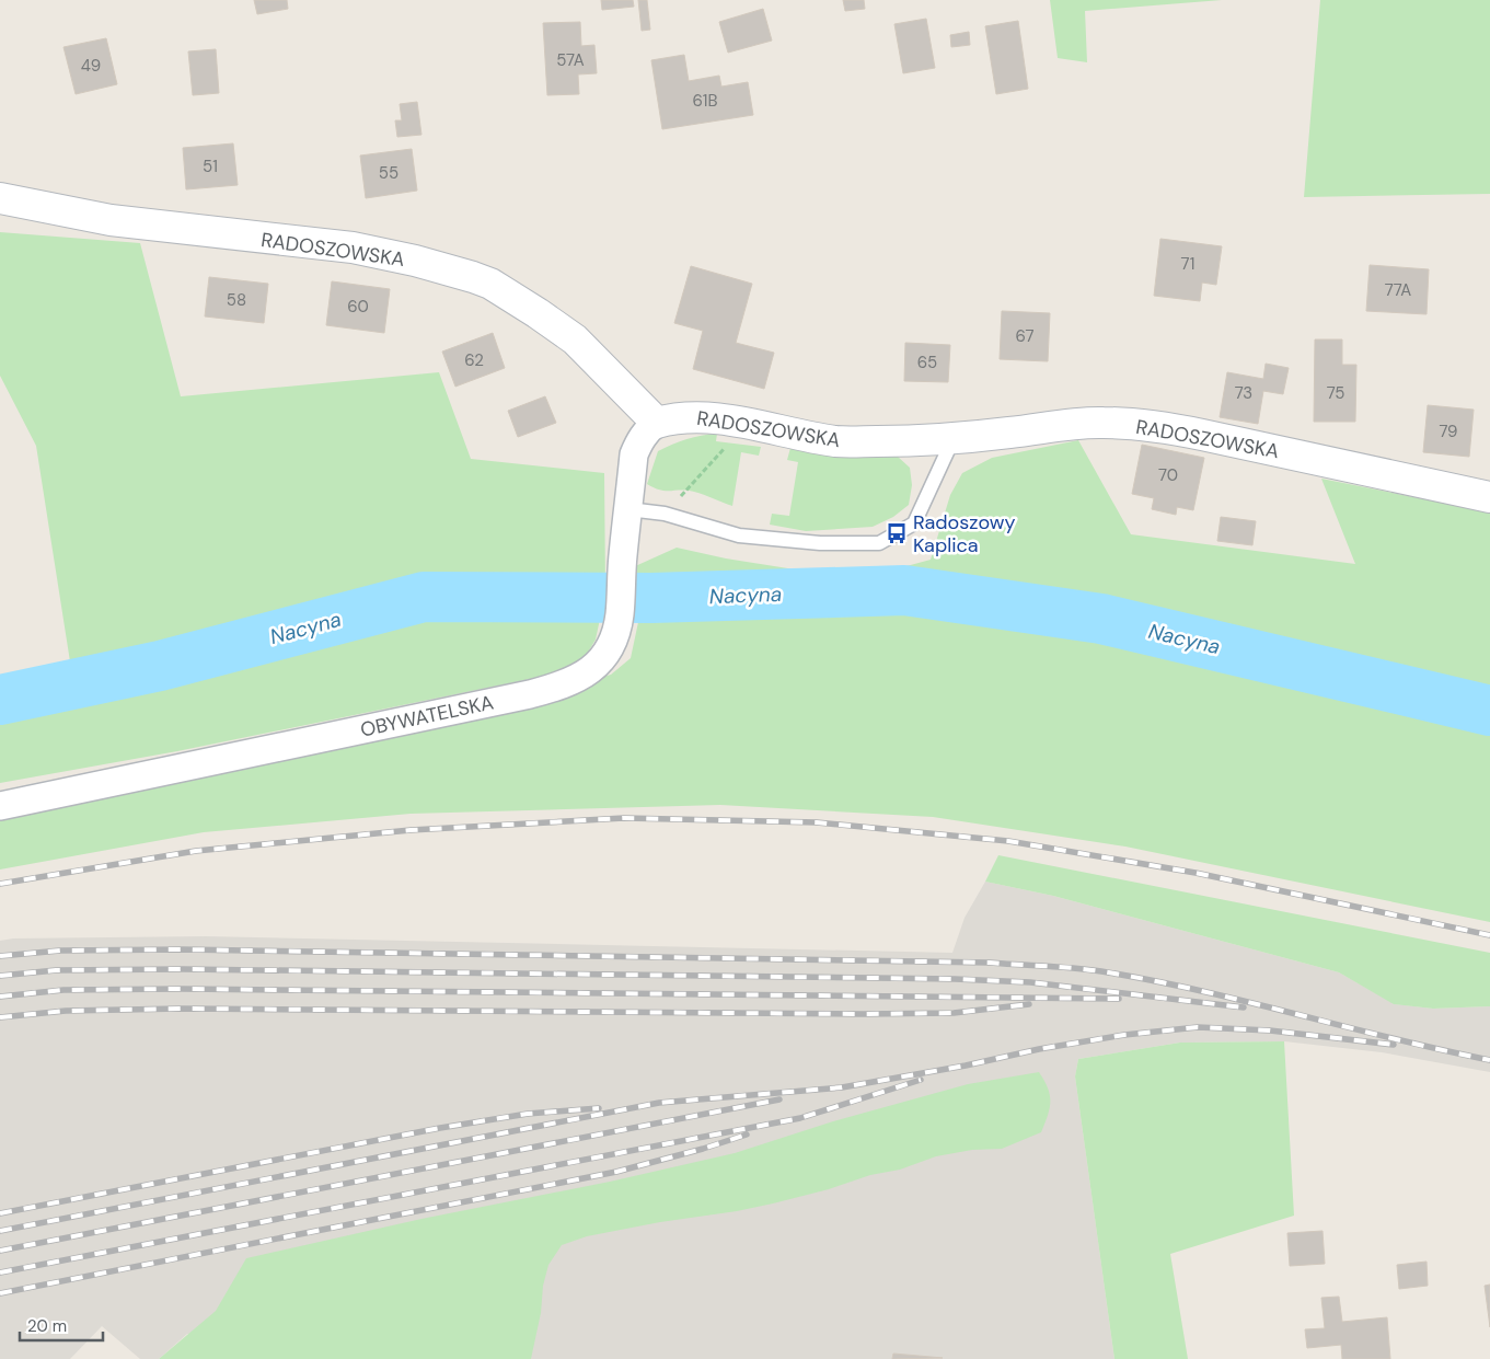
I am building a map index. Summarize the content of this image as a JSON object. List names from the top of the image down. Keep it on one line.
{"streets":{"street":["RADOSZOWSKA","OBYWATELSKA"]},"crossings":[["RADOSZOWSKA","OBYWATELSKA"]],"water":["Nacyna"],"places":{"bus stop":["Radoszowy Kaplica"]},"house_numbers":["57A","49","61B","51","55","71","77A","58","60","67","62","65","73","75","79","70"],"scale_bar":"20 m"}
